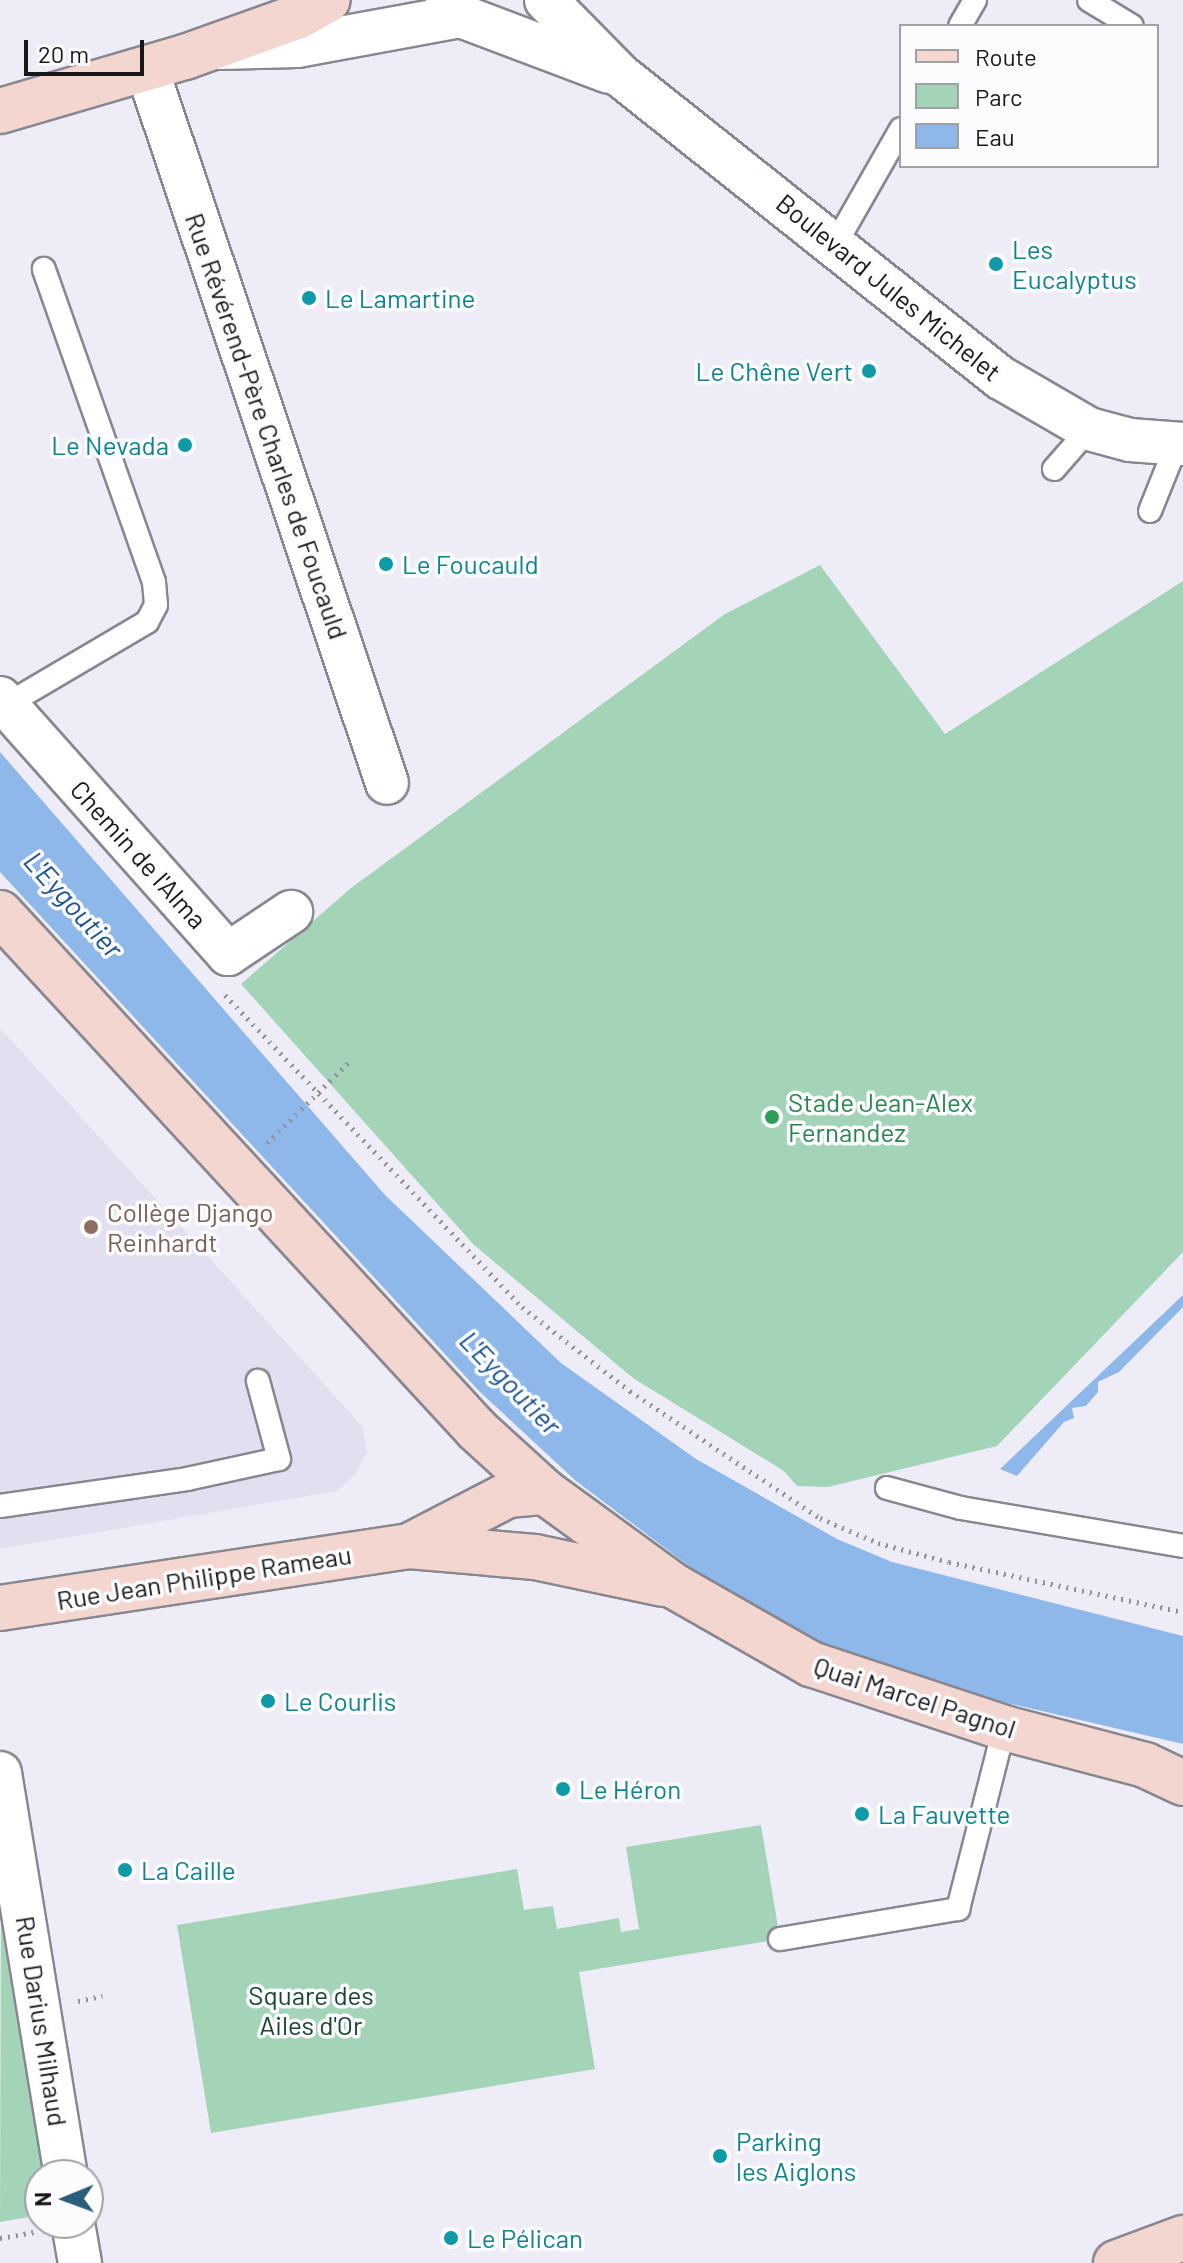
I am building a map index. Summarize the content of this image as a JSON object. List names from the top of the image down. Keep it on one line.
{"streets":{"street":["Boulevard Jules Michelet","Rue Révérend-Père Charles de Foucauld","Chemin de l'Alma","Rue Jean Philippe Rameau","Quai Marcel Pagnol","Rue Darius Milhaud"]},"crossings":[["Rue Jean Philippe Rameau","Quai Marcel Pagnol"]],"water":["L'Eygoutier"],"parks":["Square des Ailes d'Or"],"places":["Les Eucalyptus","Le Lamartine","Le Chêne Vert","Le Nevada","Le Foucauld","Stade Jean-Alex Fernandez","Collège Django Reinhardt","Le Courlis","Le Héron","La Fauvette","La Caille","Parking les Aiglons","Le Pélican"],"legend":["Route","Parc","Eau"],"scale_bar":"20 m","north":"left"}
